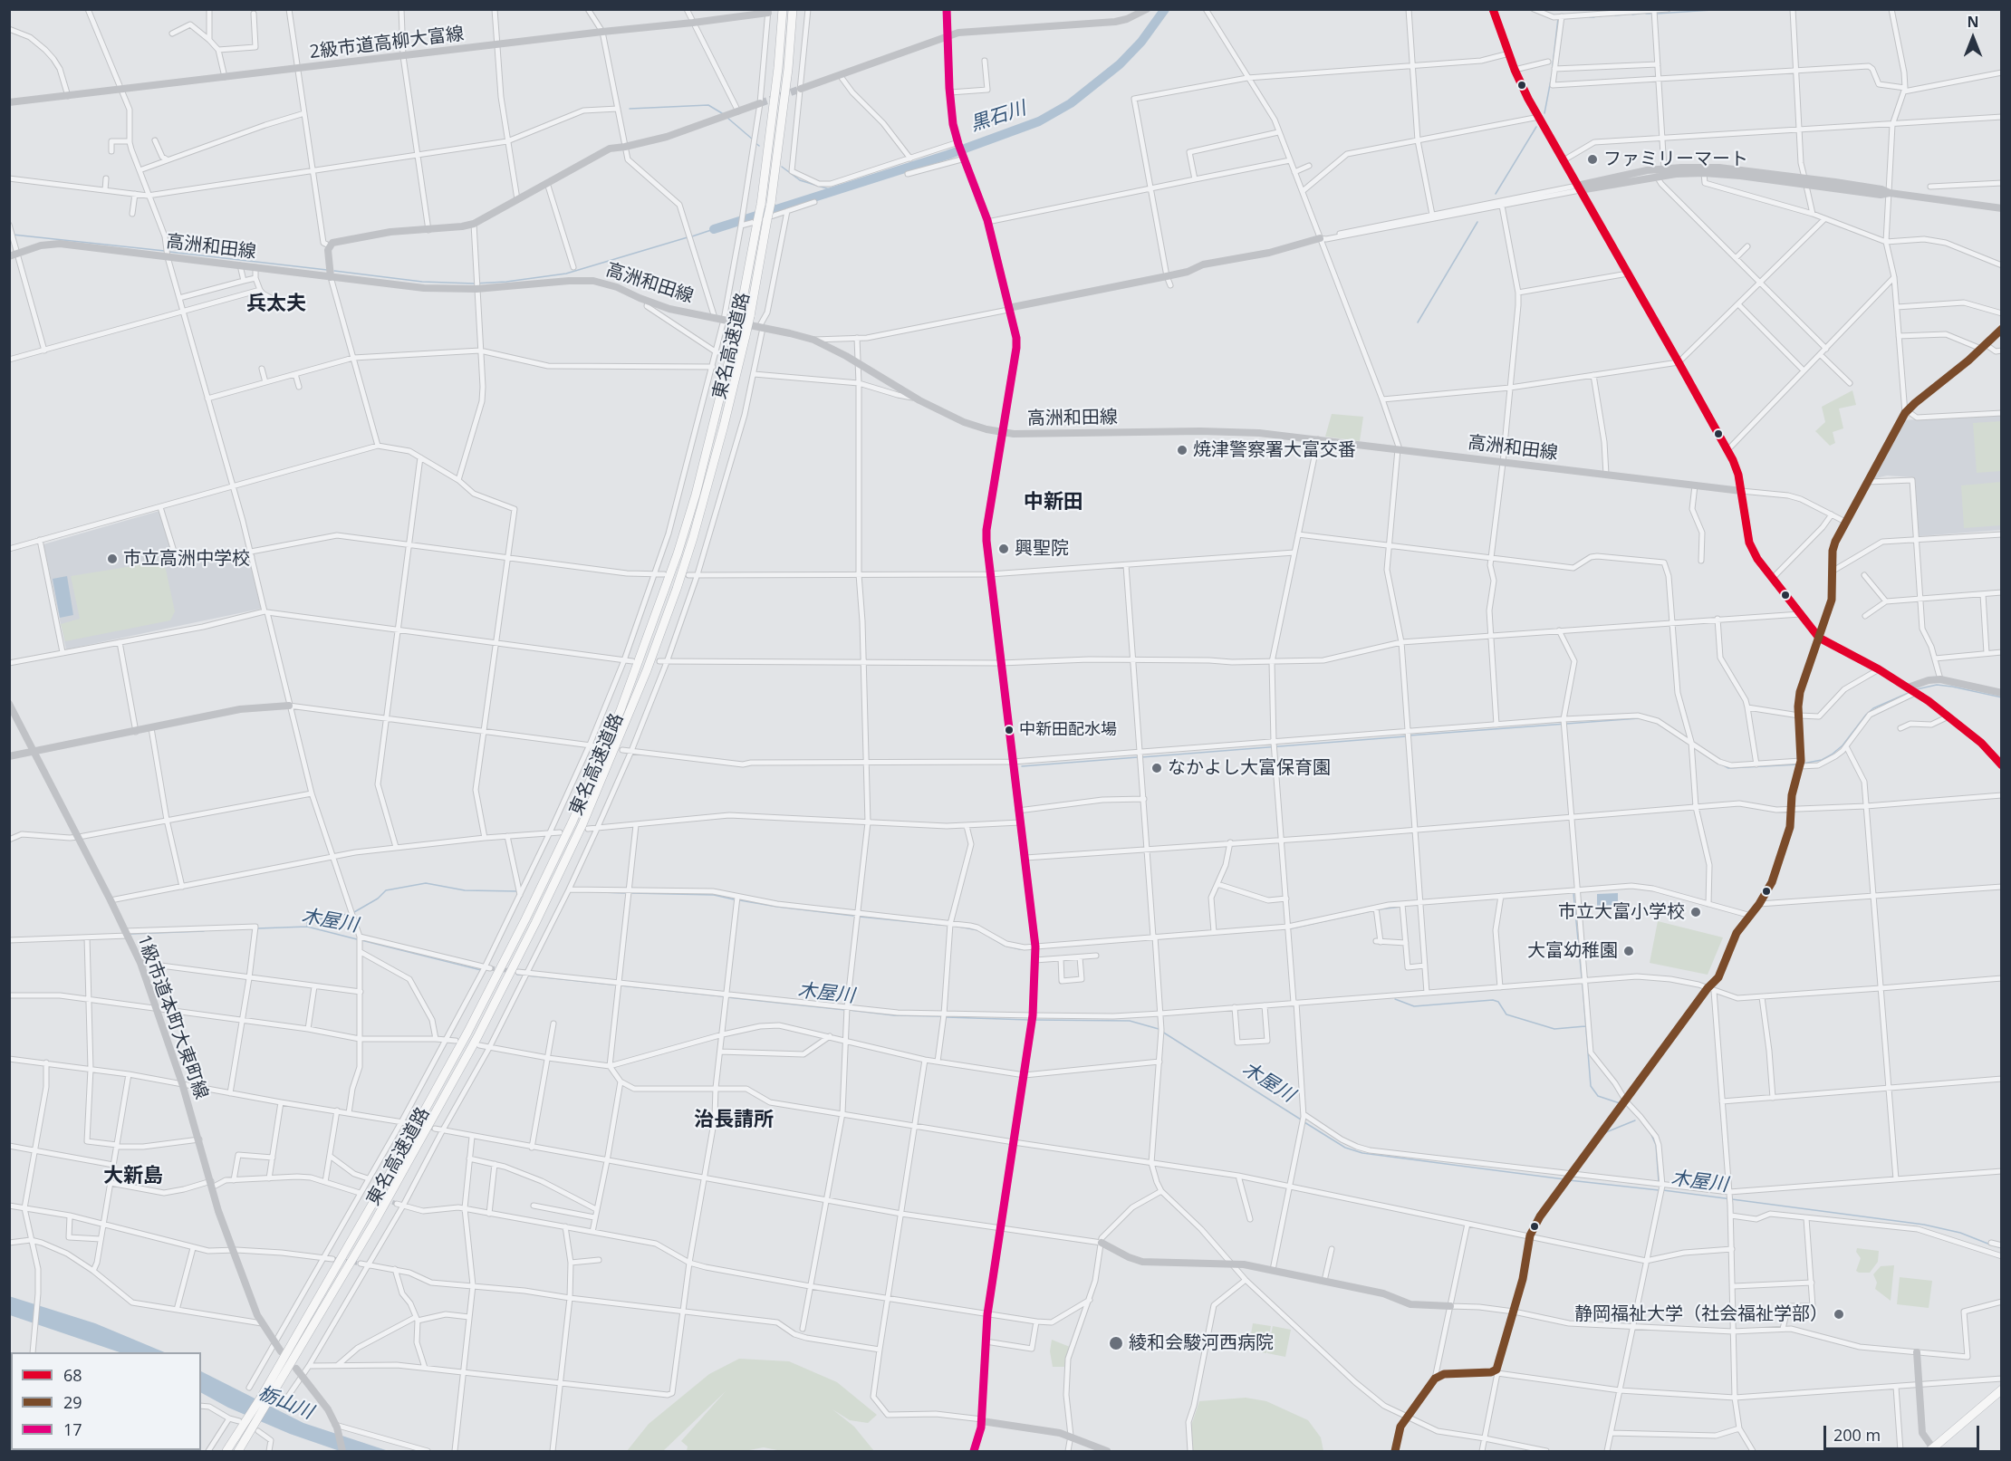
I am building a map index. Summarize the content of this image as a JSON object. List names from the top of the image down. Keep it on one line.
{"streets":{"highway":["東名高速道路"],"street":["2級市道高柳大富線","高洲和田線","1級市道本町大東町線"]},"districts":["兵太夫","中新田","治長請所","大新島"],"water":["黒石川","木屋川","栃山川"],"places":["ファミリーマート","焼津警察署大富交番","興聖院","市立高洲中学校","中新田配水場","なかよし大富保育園","市立大富小学校","大富幼稚園","静岡福祉大学（社会福祉学部）","綾和会駿河西病院"],"lines":["transit line 68","transit line 17","transit line 29"],"legend":["68","29","17"],"scale_bar":"200 m","north":"top"}
